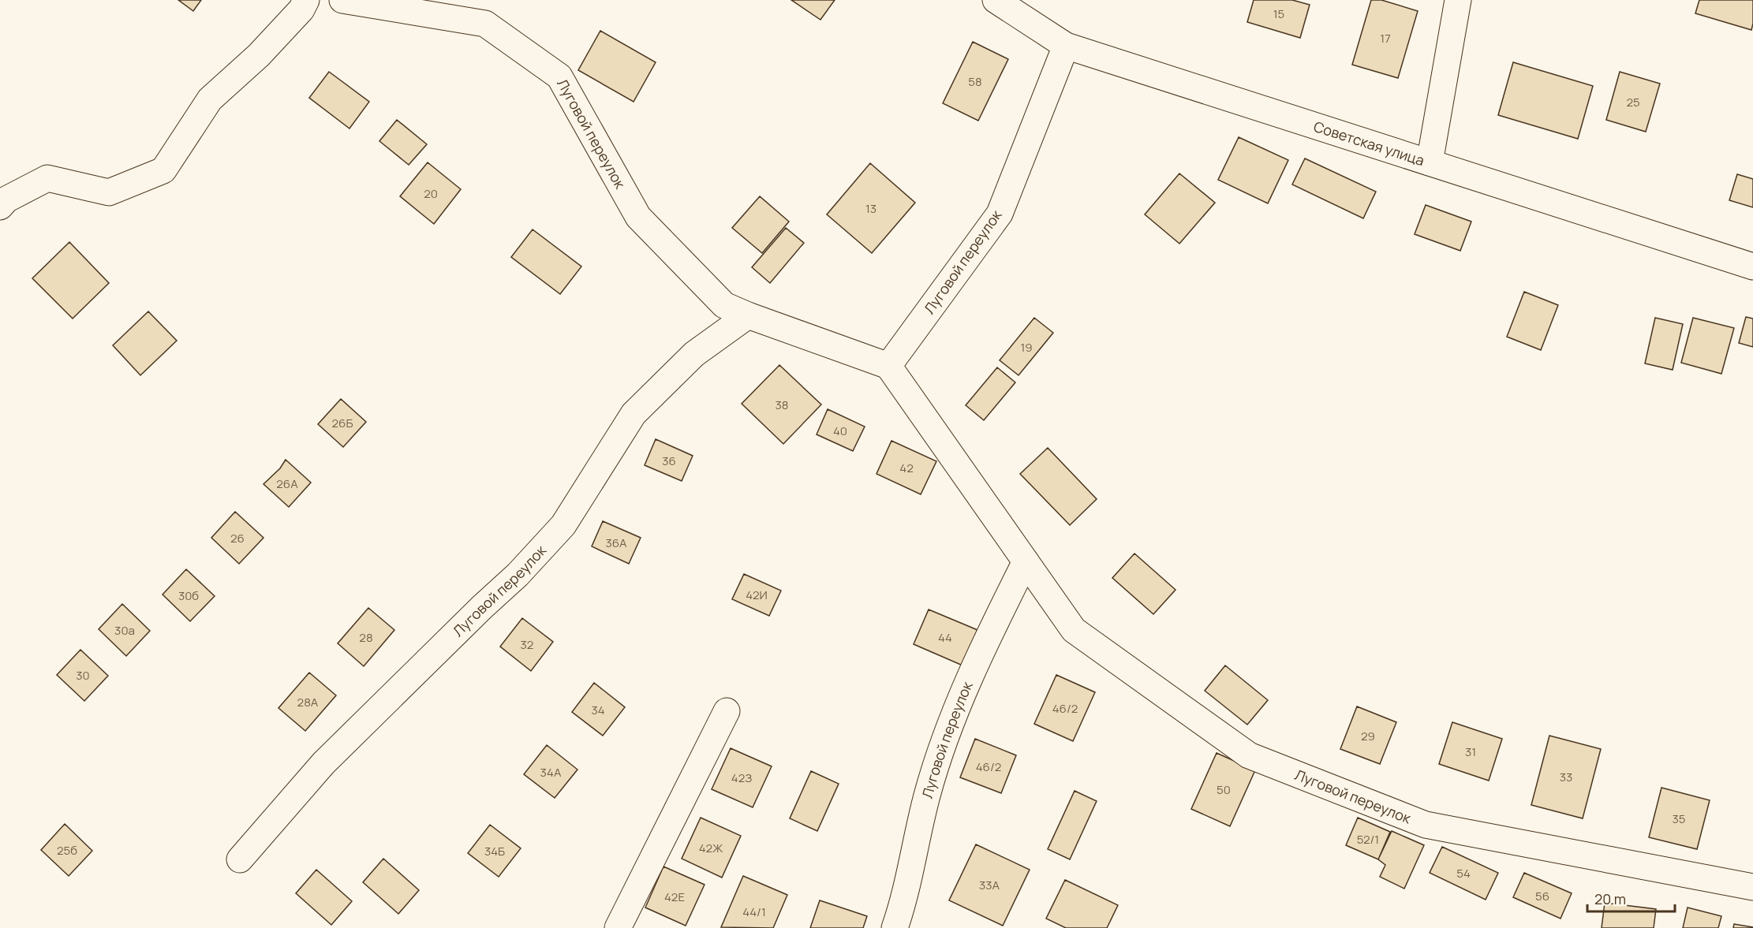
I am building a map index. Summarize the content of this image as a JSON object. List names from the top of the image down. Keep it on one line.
{"streets":{"street":["Луговой переулок","Советская улица"]},"crossings":[["Луговой переулок","Советская улица"]],"house_numbers":["15","17","58","25","20","13","19","38","26Б","40","36","42","26А","26","36А","42И","30б","30а","28","44","32","30","28А","46/2","34","29","31","46/2","34А","33","42З","50","35","52/1","42Ж","25б","34Б","54","33А","56","42Е","44/1"],"scale_bar":"20 m"}
